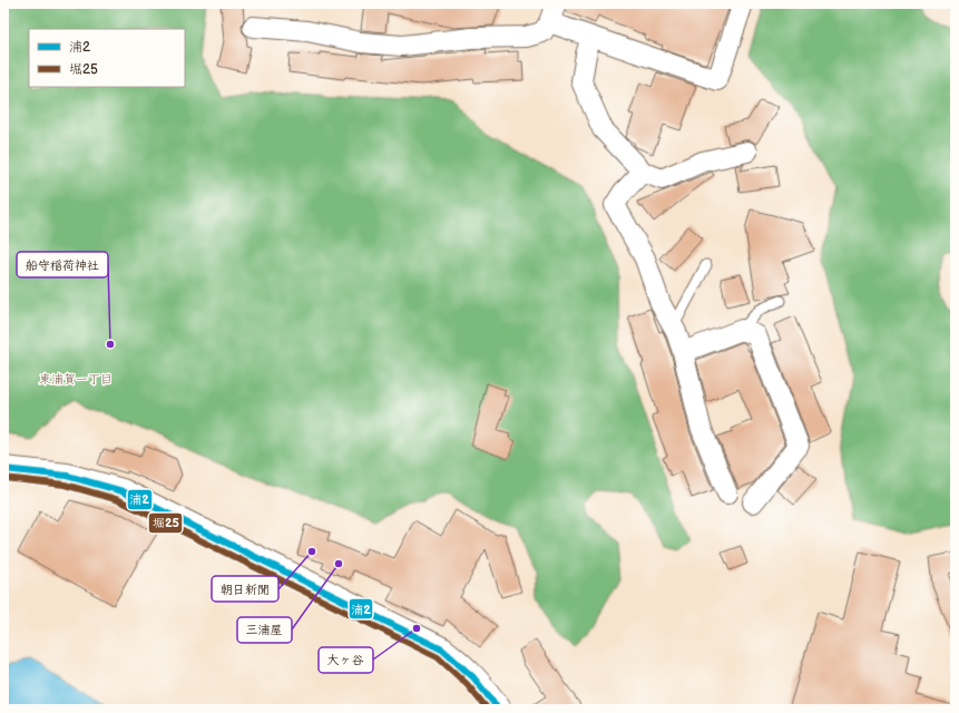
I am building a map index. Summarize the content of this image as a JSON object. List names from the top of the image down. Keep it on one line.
{"districts":["東浦賀一丁目"],"places":["船守稲荷神社","朝日新聞","三浦屋","大ヶ谷"],"lines":["transit line 浦2","transit line 堀25"],"legend":["浦2","堀25"]}
